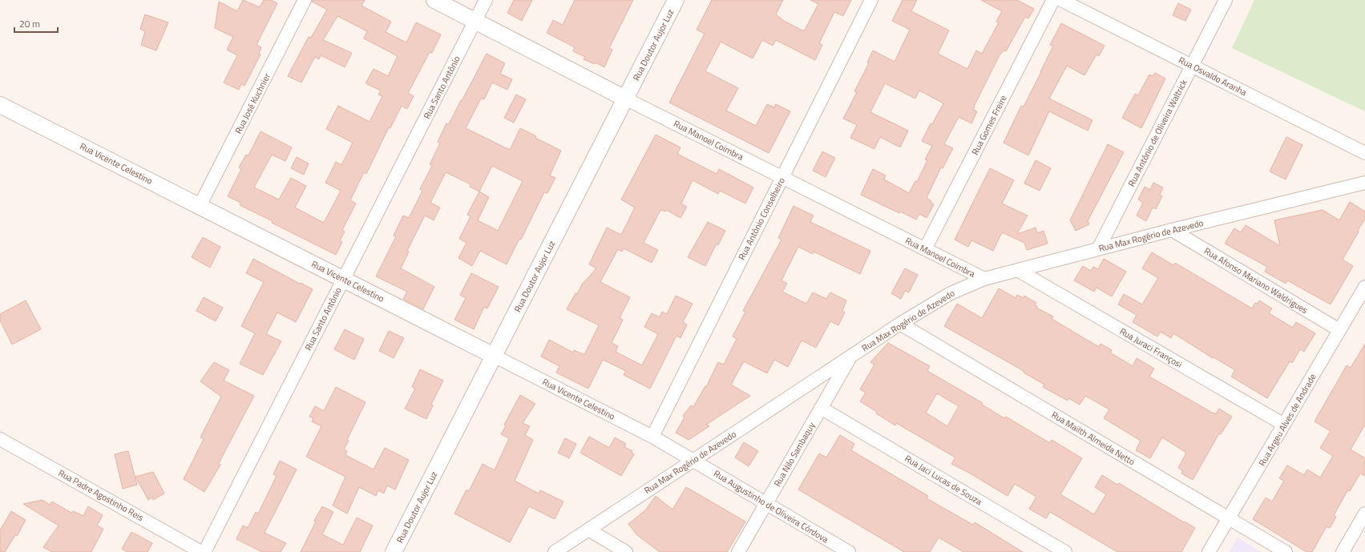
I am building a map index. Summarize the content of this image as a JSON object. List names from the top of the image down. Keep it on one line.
{"streets":{"street":["Rua Doutor Aujor Luz","Rua Osvaldo Aranha","Rua Santo Antônio","Rua José Kuchnier","Rua Gomes Freire","Rua Antônio de Oliveira Waltrick","Rua Manoel Coimbra","Rua Vicente Celestino","Rua Antônio Conselheiro","Rua Max Rogério de Azevedo","Rua Afonso Mariano Waldrigues","Rua Juraci Françosi","Rua Argeu Alves de Andrade","Rua Mailth Almeida Netto","Rua Nilo Sambaquy","Rua Jaci Lucas de Souza","Rua Padre Agostinho Reis","Rua Augustinho de Oliveira Córdova"]},"crossings":[["Rua Doutor Aujor Luz","Rua Manoel Coimbra"],["Rua Doutor Aujor Luz","Rua Vicente Celestino"],["Rua Osvaldo Aranha","Rua Antônio de Oliveira Waltrick"],["Rua Santo Antônio","Rua Manoel Coimbra"],["Rua Santo Antônio","Rua Vicente Celestino"],["Rua José Kuchnier","Rua Vicente Celestino"],["Rua Gomes Freire","Rua Manoel Coimbra"],["Rua Antônio de Oliveira Waltrick","Rua Max Rogério de Azevedo"],["Rua Manoel Coimbra","Rua Antônio Conselheiro"],["Rua Manoel Coimbra","Rua Max Rogério de Azevedo"],["Rua Vicente Celestino","Rua Antônio Conselheiro"],["Rua Vicente Celestino","Rua Max Rogério de Azevedo"],["Rua Vicente Celestino","Rua Augustinho de Oliveira Córdova"],["Rua Max Rogério de Azevedo","Rua Afonso Mariano Waldrigues"],["Rua Max Rogério de Azevedo","Rua Juraci Françosi"],["Rua Max Rogério de Azevedo","Rua Mailth Almeida Netto"],["Rua Max Rogério de Azevedo","Rua Nilo Sambaquy"],["Rua Max Rogério de Azevedo","Rua Augustinho de Oliveira Córdova"],["Rua Afonso Mariano Waldrigues","Rua Argeu Alves de Andrade"],["Rua Juraci Françosi","Rua Argeu Alves de Andrade"],["Rua Argeu Alves de Andrade","Rua Mailth Almeida Netto"],["Rua Nilo Sambaquy","Rua Jaci Lucas de Souza"],["Rua Nilo Sambaquy","Rua Augustinho de Oliveira Córdova"]],"scale_bar":"20 m"}
